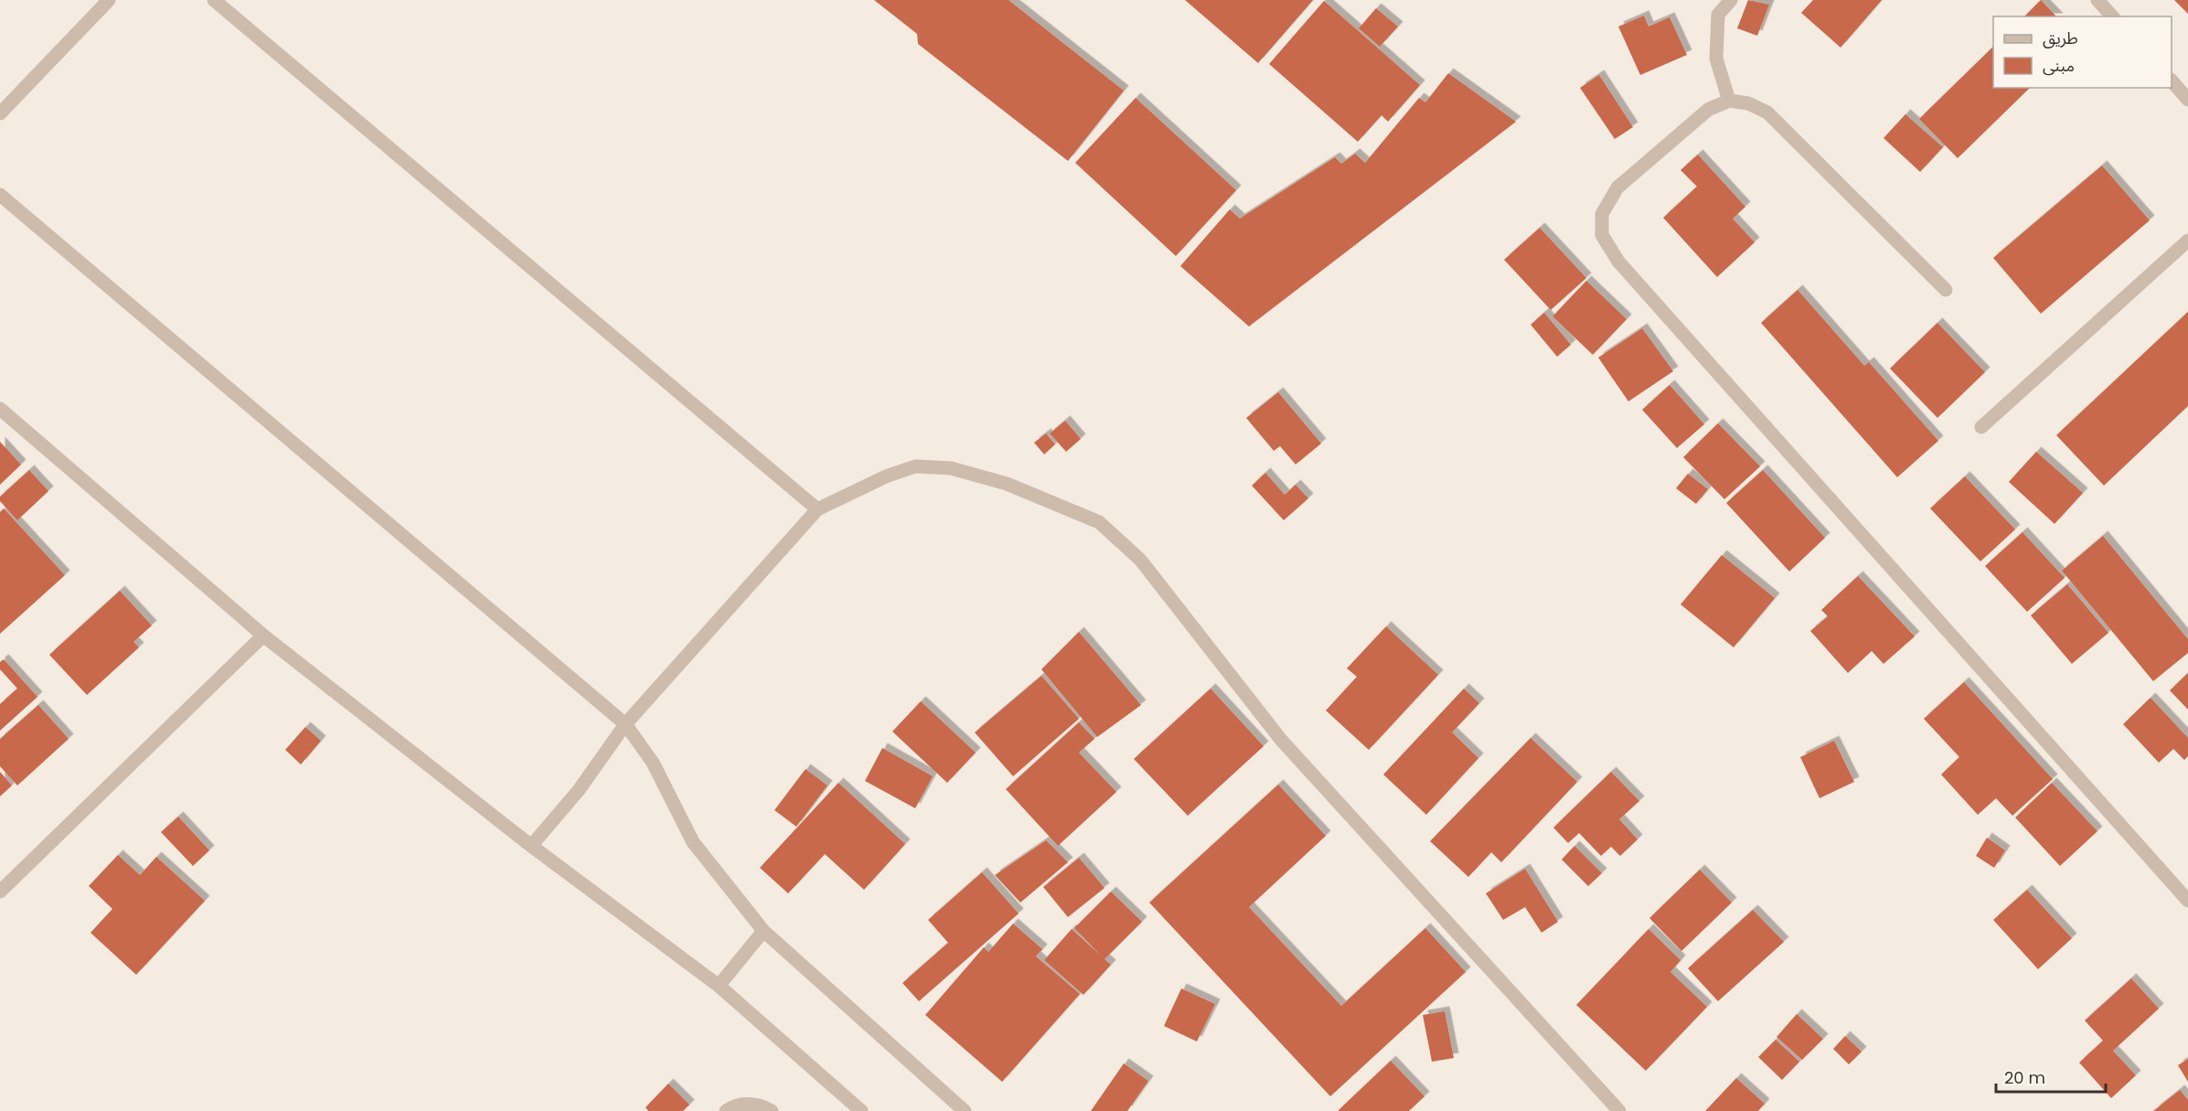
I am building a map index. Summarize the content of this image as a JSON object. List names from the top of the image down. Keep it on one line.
{"legend":["طريق","مبنى"],"scale_bar":"20 m"}
